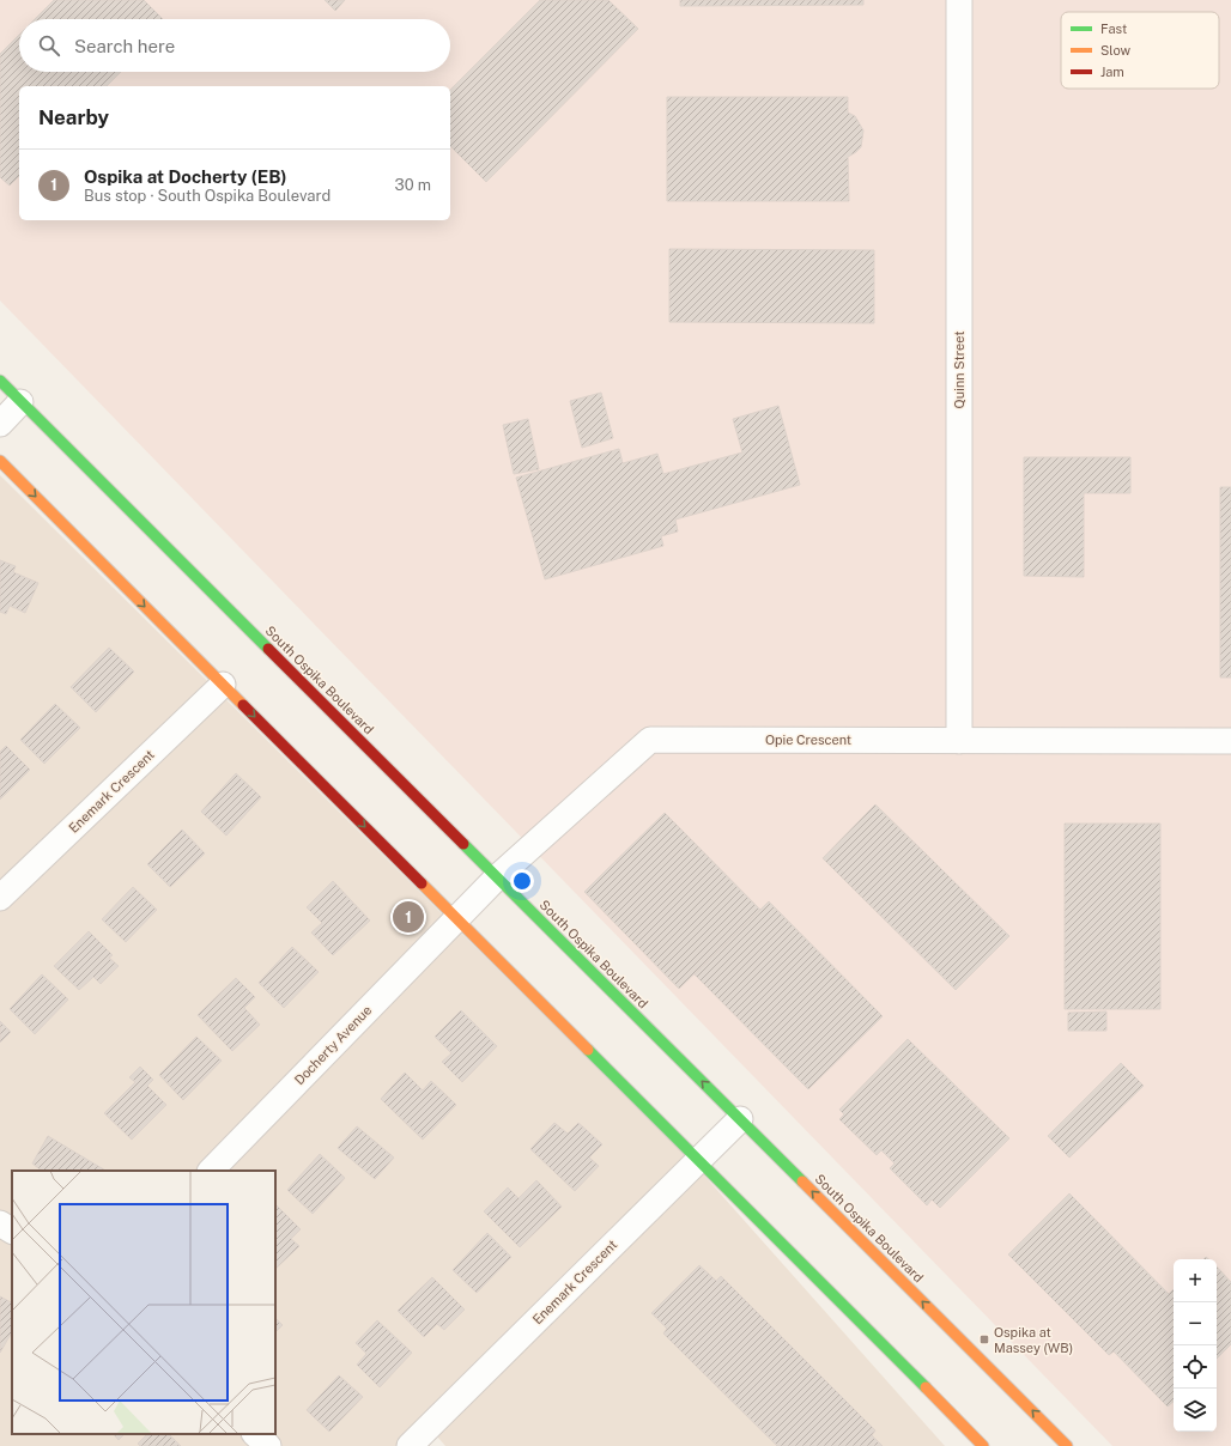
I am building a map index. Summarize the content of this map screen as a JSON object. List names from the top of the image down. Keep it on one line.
{"streets":{"main road":["South Ospika Boulevard"],"street":["Quinn Street","Opie Crescent","Enemark Crescent","Docherty Avenue"]},"crossings":[["Quinn Street","Opie Crescent"],["South Ospika Boulevard","Opie Crescent"],["South Ospika Boulevard","Enemark Crescent"],["Opie Crescent","Docherty Avenue"]],"places":{"transit":["Ospika at Massey (WB)"]},"legend":["Fast","Slow","Jam"],"page":{"search":"Search here","heading":"Nearby","list":[{"mark":"1","name":"Ospika at Docherty (EB)","note":"Bus stop · South Ospika Boulevard","value":"30 m"}],"pins":"1","map_buttons":["+","−"]}}
